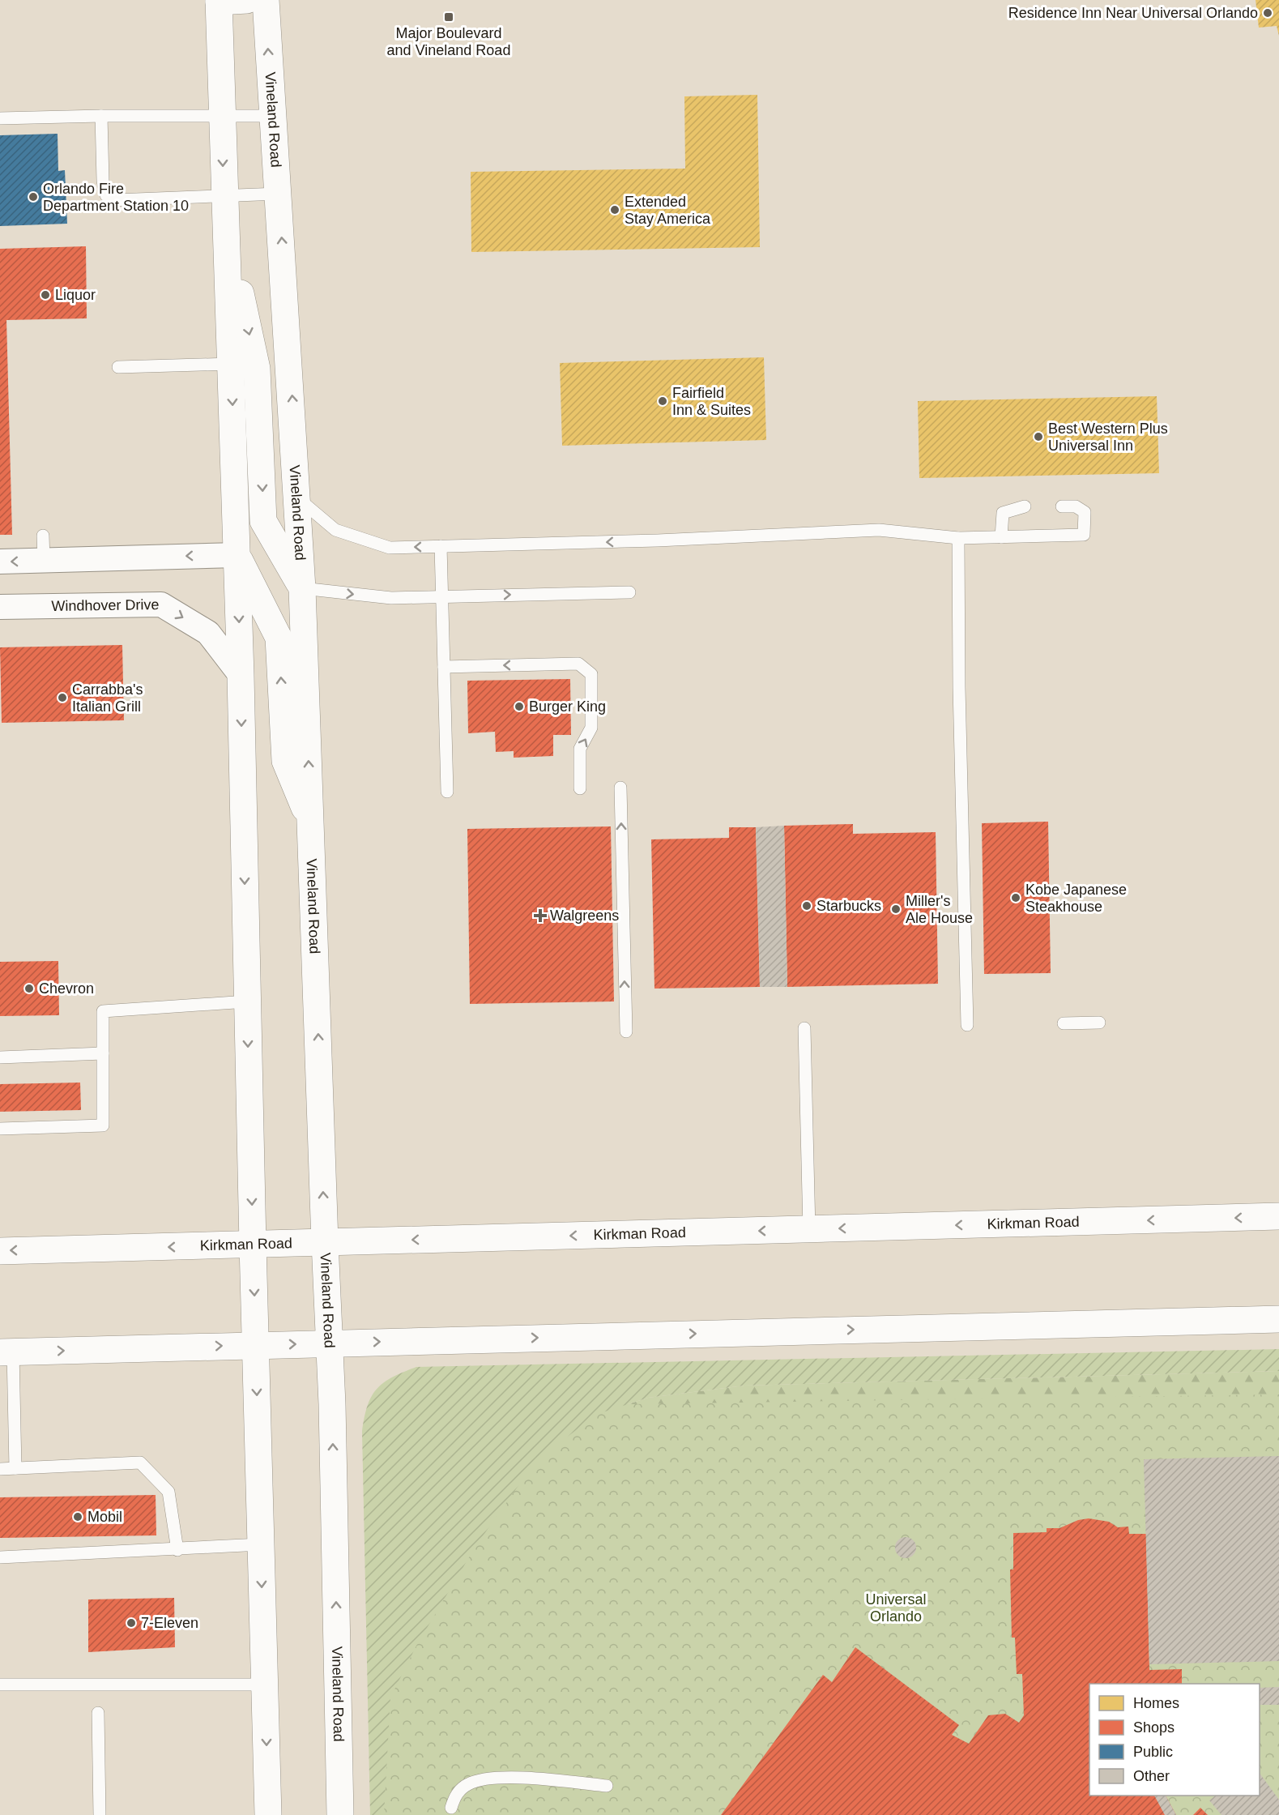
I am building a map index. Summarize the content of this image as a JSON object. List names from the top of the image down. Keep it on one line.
{"streets":{"main road":["Vineland Road","Kirkman Road"],"street":["Windhover Drive"]},"crossings":[["Vineland Road","Kirkman Road"]],"parks":["Universal Orlando"],"places":{"other":["Residence Inn Near Universal Orlando","Orlando Fire Department Station 10","Extended Stay America","Liquor","Fairfield Inn & Suites","Best Western Plus Universal Inn","Carrabba's Italian Grill","Burger King","Kobe Japanese Steakhouse","Starbucks","Miller's Ale House","Chevron","Mobil","7-Eleven"],"transit":["Major Boulevard and Vineland Road"],"health":["Walgreens"]},"legend":["Homes","Shops","Public","Other"]}
